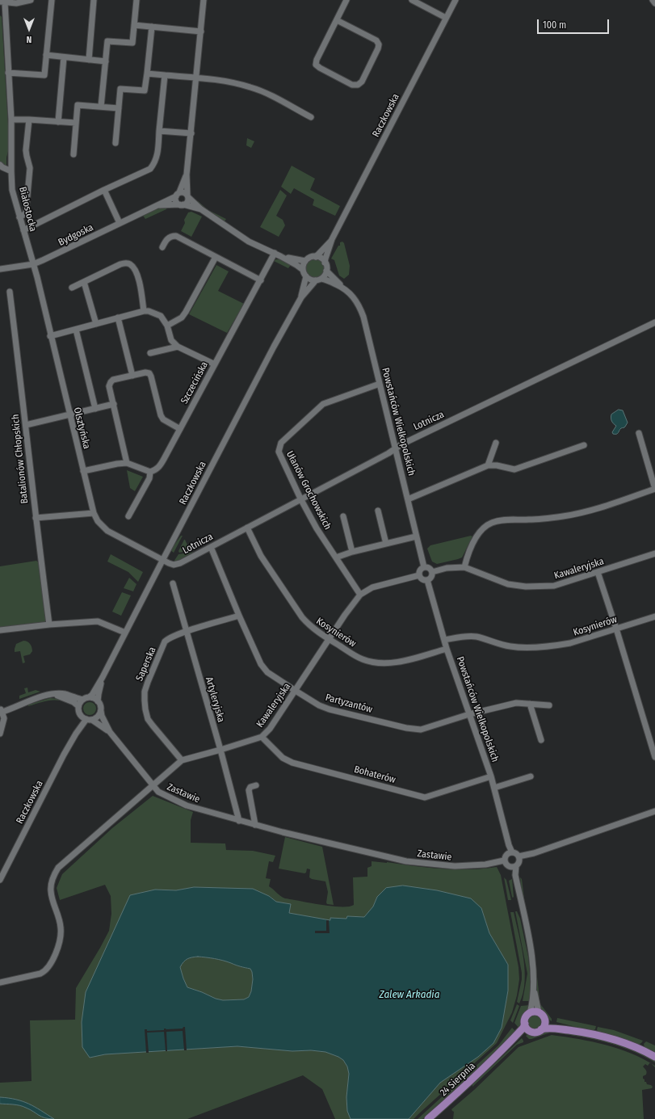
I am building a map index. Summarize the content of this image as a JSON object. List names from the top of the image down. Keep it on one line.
{"streets":{"main road":["24 Sierpnia"],"street":["Raczkowska","Białostocka","Bydgoska","Szczecińska","Lotnicza","Powstańców Wielkopolskich","Olsztyńska","Batalionów Chłopskich","Ułanów Grochowskich","Kawaleryjska","Kosynierów","Saperska","Artyleryjska","Partyzantów","Bohaterów","Zastawie"]},"crossings":[["Raczkowska","Bydgoska"],["Raczkowska","Lotnicza"],["Raczkowska","Powstańców Wielkopolskich"],["Raczkowska","Olsztyńska"],["Białostocka","Bydgoska"],["Białostocka","Olsztyńska"],["Bydgoska","Szczecińska"],["Bydgoska","Powstańców Wielkopolskich"],["Bydgoska","Olsztyńska"],["Lotnicza","Powstańców Wielkopolskich"],["Lotnicza","Olsztyńska"],["Lotnicza","Ułanów Grochowskich"],["Lotnicza","Kosynierów"],["Lotnicza","Partyzantów"],["Powstańców Wielkopolskich","Ułanów Grochowskich"],["Powstańców Wielkopolskich","Kawaleryjska"],["Powstańców Wielkopolskich","Kosynierów"],["Powstańców Wielkopolskich","Partyzantów"],["Powstańców Wielkopolskich","Bohaterów"],["Powstańców Wielkopolskich","Zastawie"],["Ułanów Grochowskich","Kawaleryjska"],["Kawaleryjska","Kosynierów"],["Kawaleryjska","Saperska"],["Kawaleryjska","Artyleryjska"],["Kawaleryjska","Partyzantów"],["Kawaleryjska","Bohaterów"],["Kawaleryjska","Zastawie"],["Saperska","Artyleryjska"],["Saperska","Partyzantów"],["Artyleryjska","Zastawie"]],"water":["Zalew Arkadia"],"scale_bar":"100 m","north":"bottom"}
